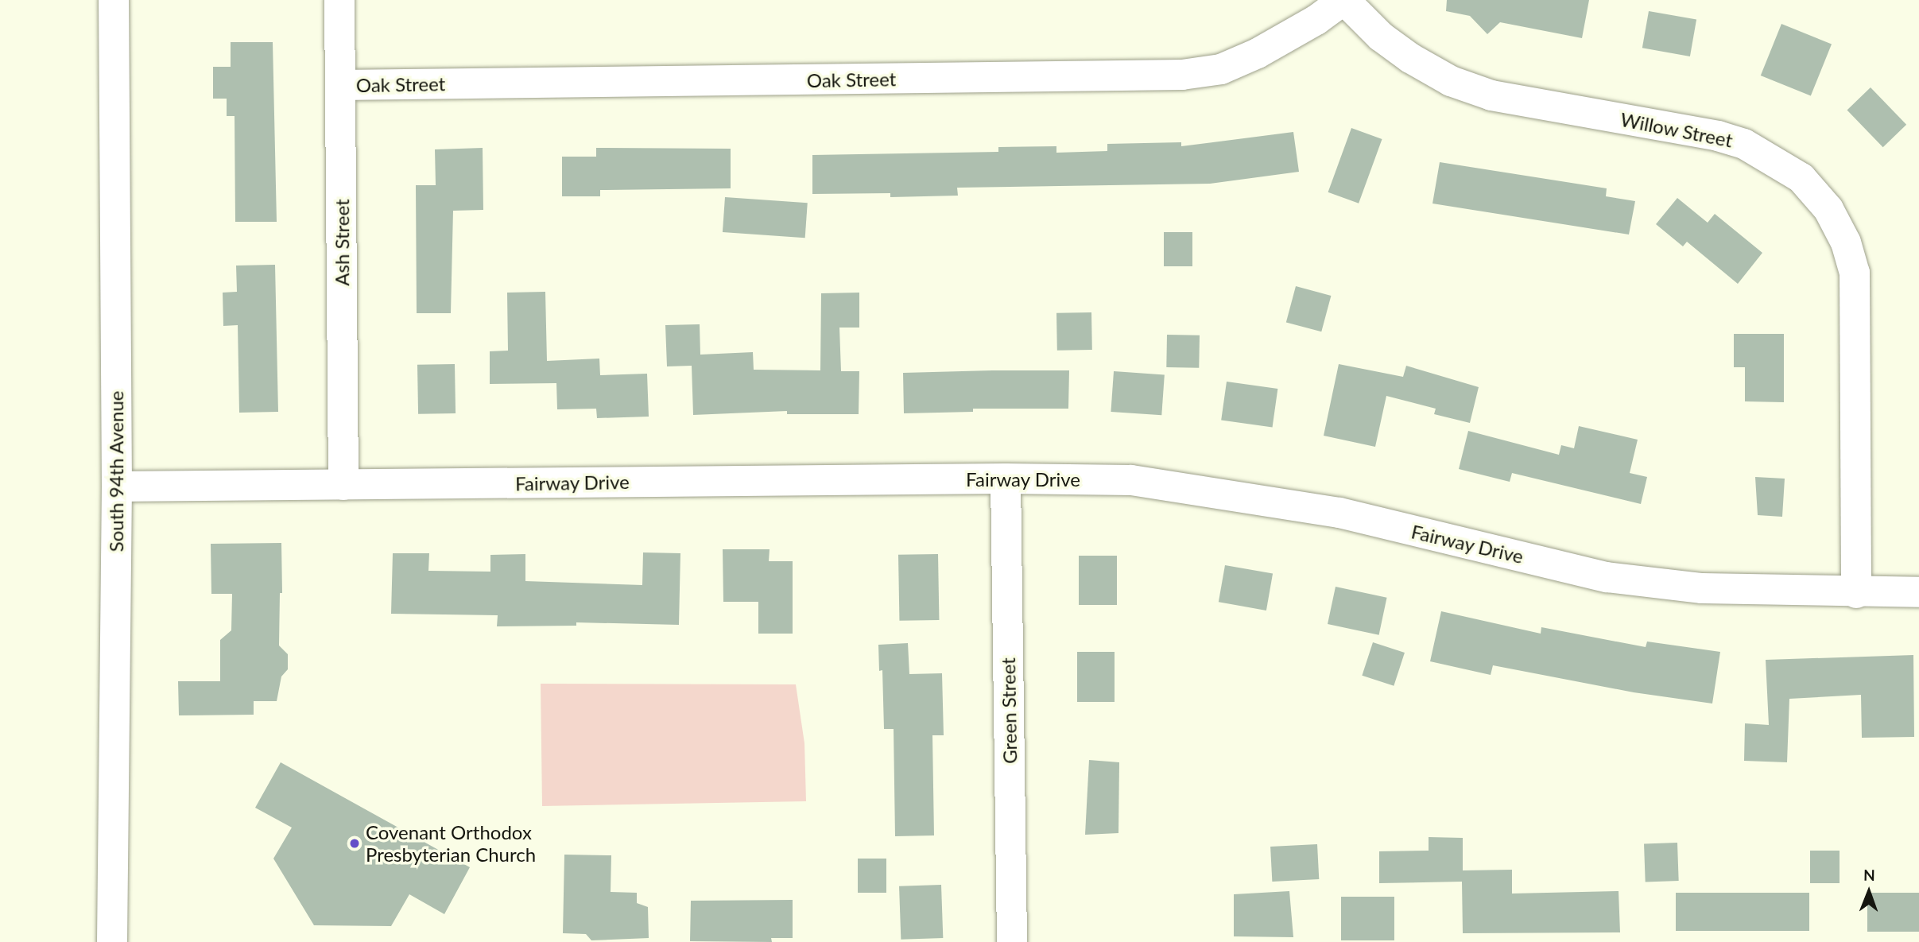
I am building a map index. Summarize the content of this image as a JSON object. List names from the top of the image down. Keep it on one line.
{"streets":{"street":["Oak Street","Willow Street","Ash Street","South 94th Avenue","Fairway Drive","Green Street"]},"crossings":[["Oak Street","Willow Street"],["Oak Street","Ash Street"],["Willow Street","Fairway Drive"],["Ash Street","Fairway Drive"],["South 94th Avenue","Fairway Drive"],["Fairway Drive","Green Street"]],"places":["Covenant Orthodox Presbyterian Church"],"north":"top"}
